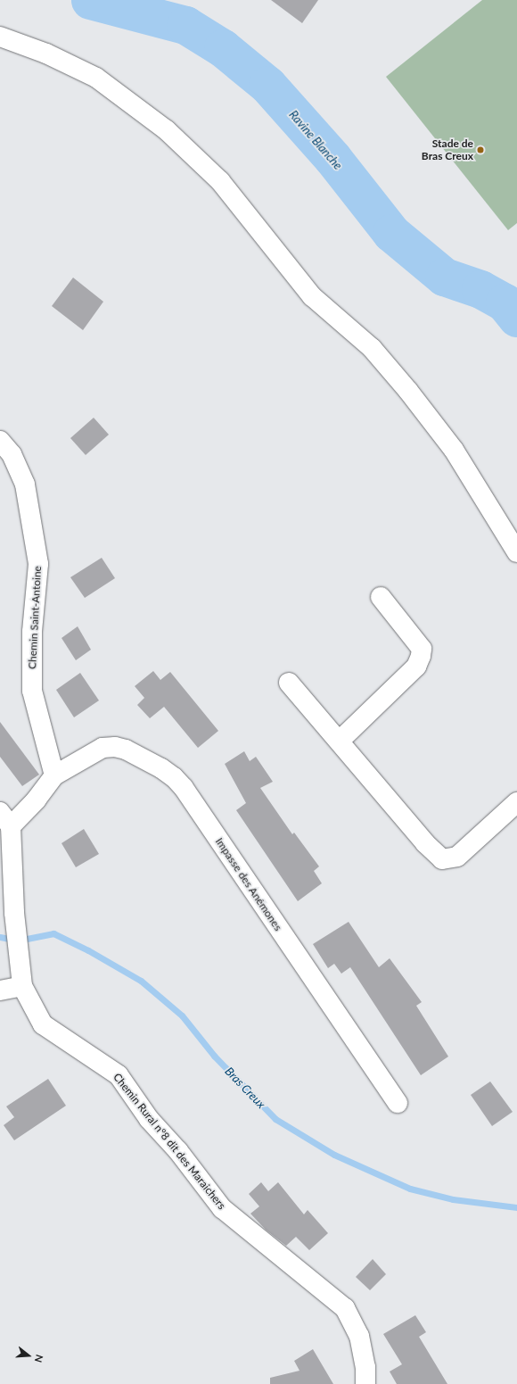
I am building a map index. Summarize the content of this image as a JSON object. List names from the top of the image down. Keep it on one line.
{"streets":{"street":["Chemin Saint-Antoine","Impasse des Anémones","Chemin Rural n°8 dit des Maraichers"]},"crossings":[["Chemin Saint-Antoine","Impasse des Anémones"]],"water":["Ravine Blanche","Bras Creux"],"places":["Stade de Bras Creux"],"north":"right"}
